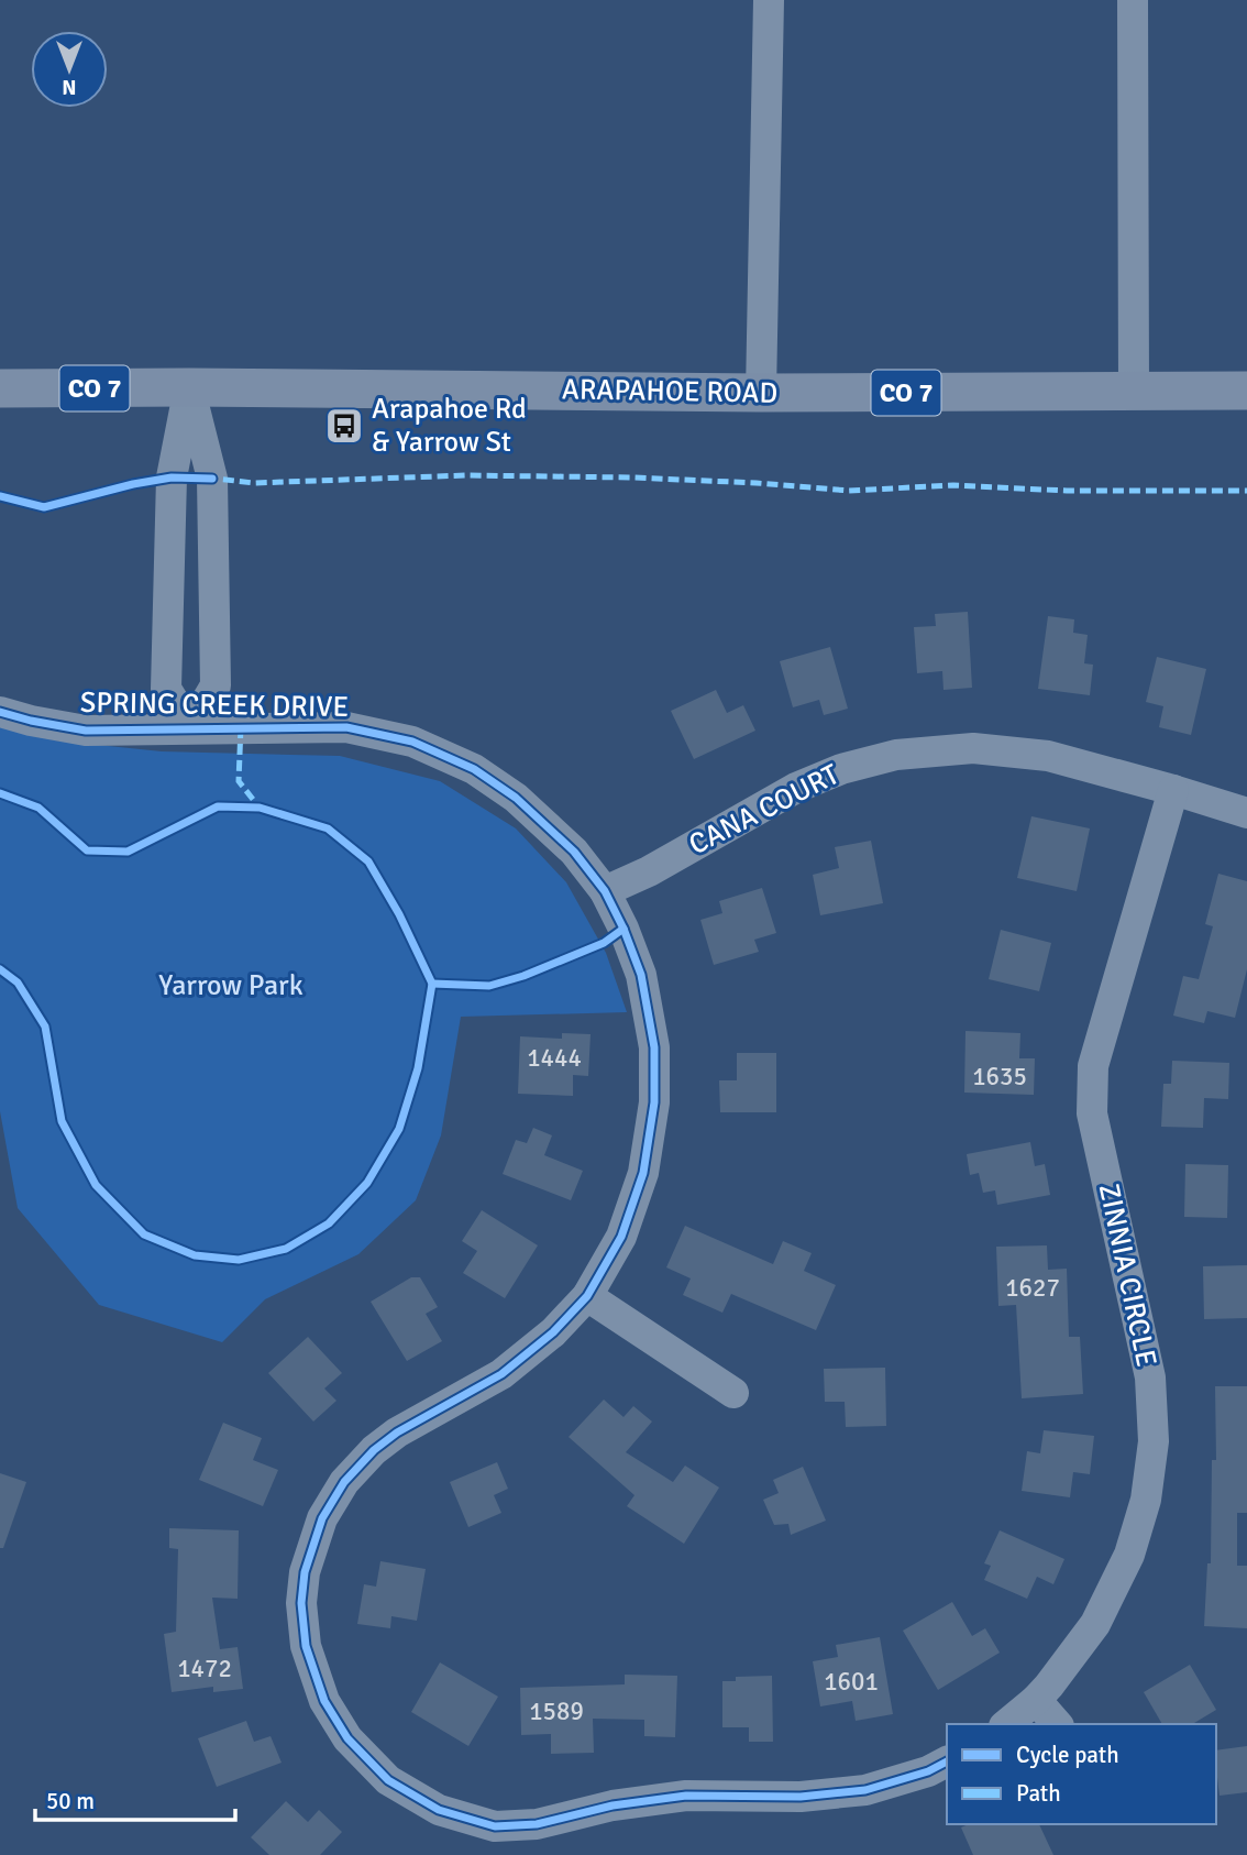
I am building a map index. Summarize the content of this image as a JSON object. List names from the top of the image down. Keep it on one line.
{"streets":{"main road":["CO 7","ARAPAHOE ROAD"],"street":["SPRING CREEK DRIVE","CANA COURT","ZINNIA CIRCLE"]},"crossings":[["SPRING CREEK DRIVE","CANA COURT"],["CANA COURT","ZINNIA CIRCLE"]],"parks":["Yarrow Park"],"places":{"bus stop":["Arapahoe Rd & Yarrow St"]},"house_numbers":["1444","1635","1627","1472","1601","1589"],"legend":["Cycle path","Path"],"scale_bar":"50 m","north":"bottom"}
